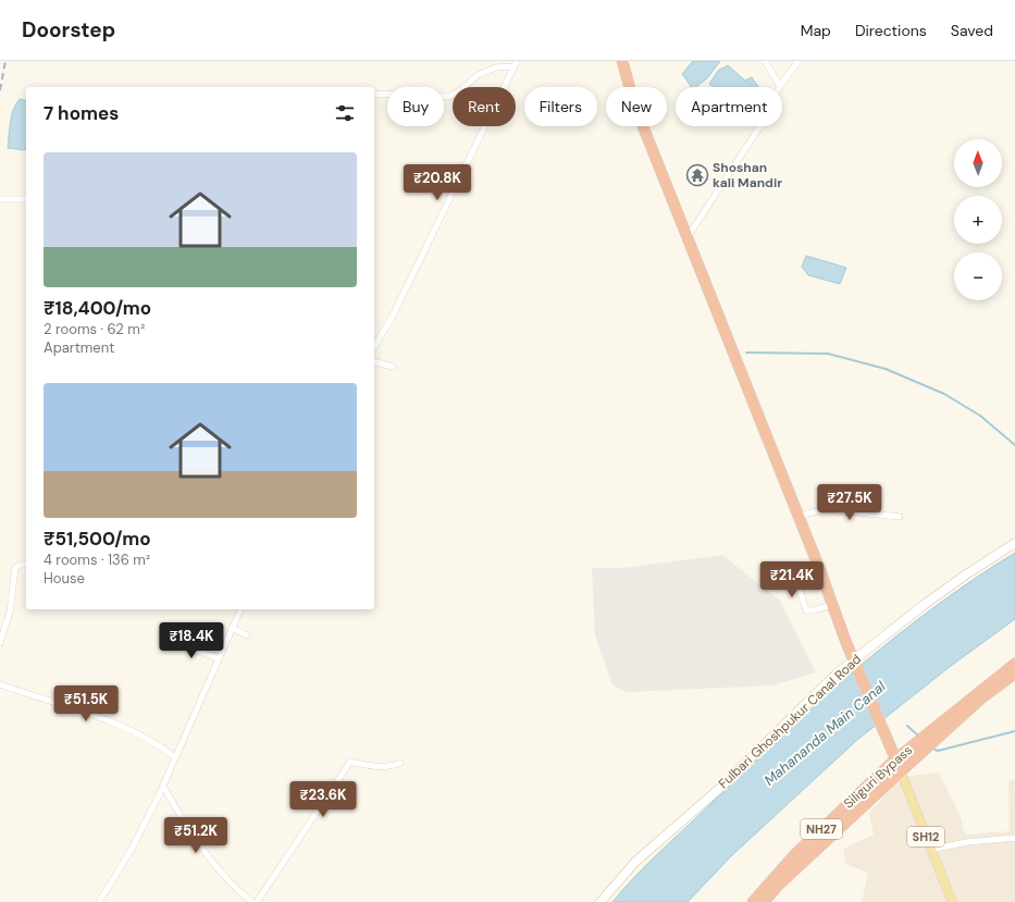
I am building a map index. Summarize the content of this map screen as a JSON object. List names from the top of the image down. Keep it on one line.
{"streets":{"highway":["Siliguri Bypass","NH27"],"main road":["SH12"],"street":["Fulbari Ghoshpukur Canal Road"]},"crossings":[["NH27","SH12"]],"water":["Mahananda Main Canal"],"places":{"temple":["Shoshan kali Mandir"]},"north":"top","page":{"header":"Doorstep","nav":["Map","Directions","Saved"],"chip":["Buy","Rent","Filters","New","Apartment"],"heading":"7 homes","map_buttons":["+","−"],"list":[{"name":"₹18,400/mo","note":"2 rooms · 62 m² · Apartment"},{"name":"₹51,500/mo","note":"4 rooms · 136 m² · House"}],"price":["₹20.8K","₹27.5K","₹21.4K","₹18.4K","₹51.5K","₹23.6K","₹51.2K"]}}
